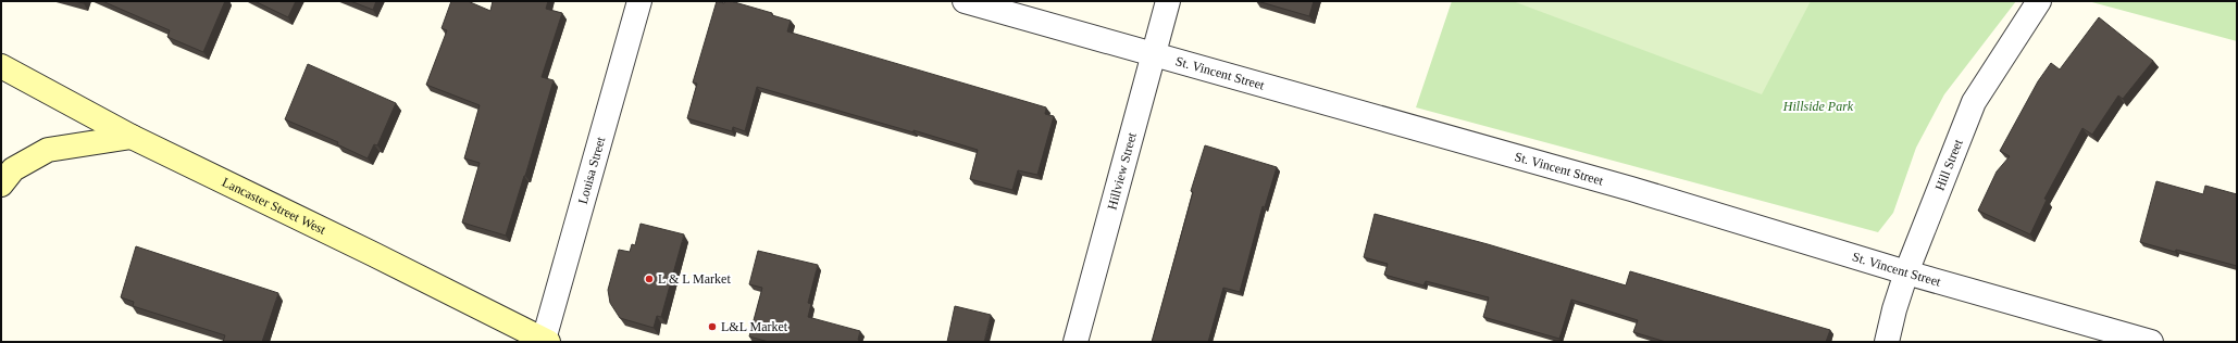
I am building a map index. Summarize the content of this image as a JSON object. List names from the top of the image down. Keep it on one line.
{"streets":{"main road":["Lancaster Street West"],"street":["St. Vincent Street","Hill Street","Louisa Street","Hillview Street"]},"crossings":[["St. Vincent Street","Hill Street"],["St. Vincent Street","Hillview Street"],["Louisa Street","Lancaster Street West"]],"parks":["Hillside Park"],"places":["L & L Market","L&L Market"]}
